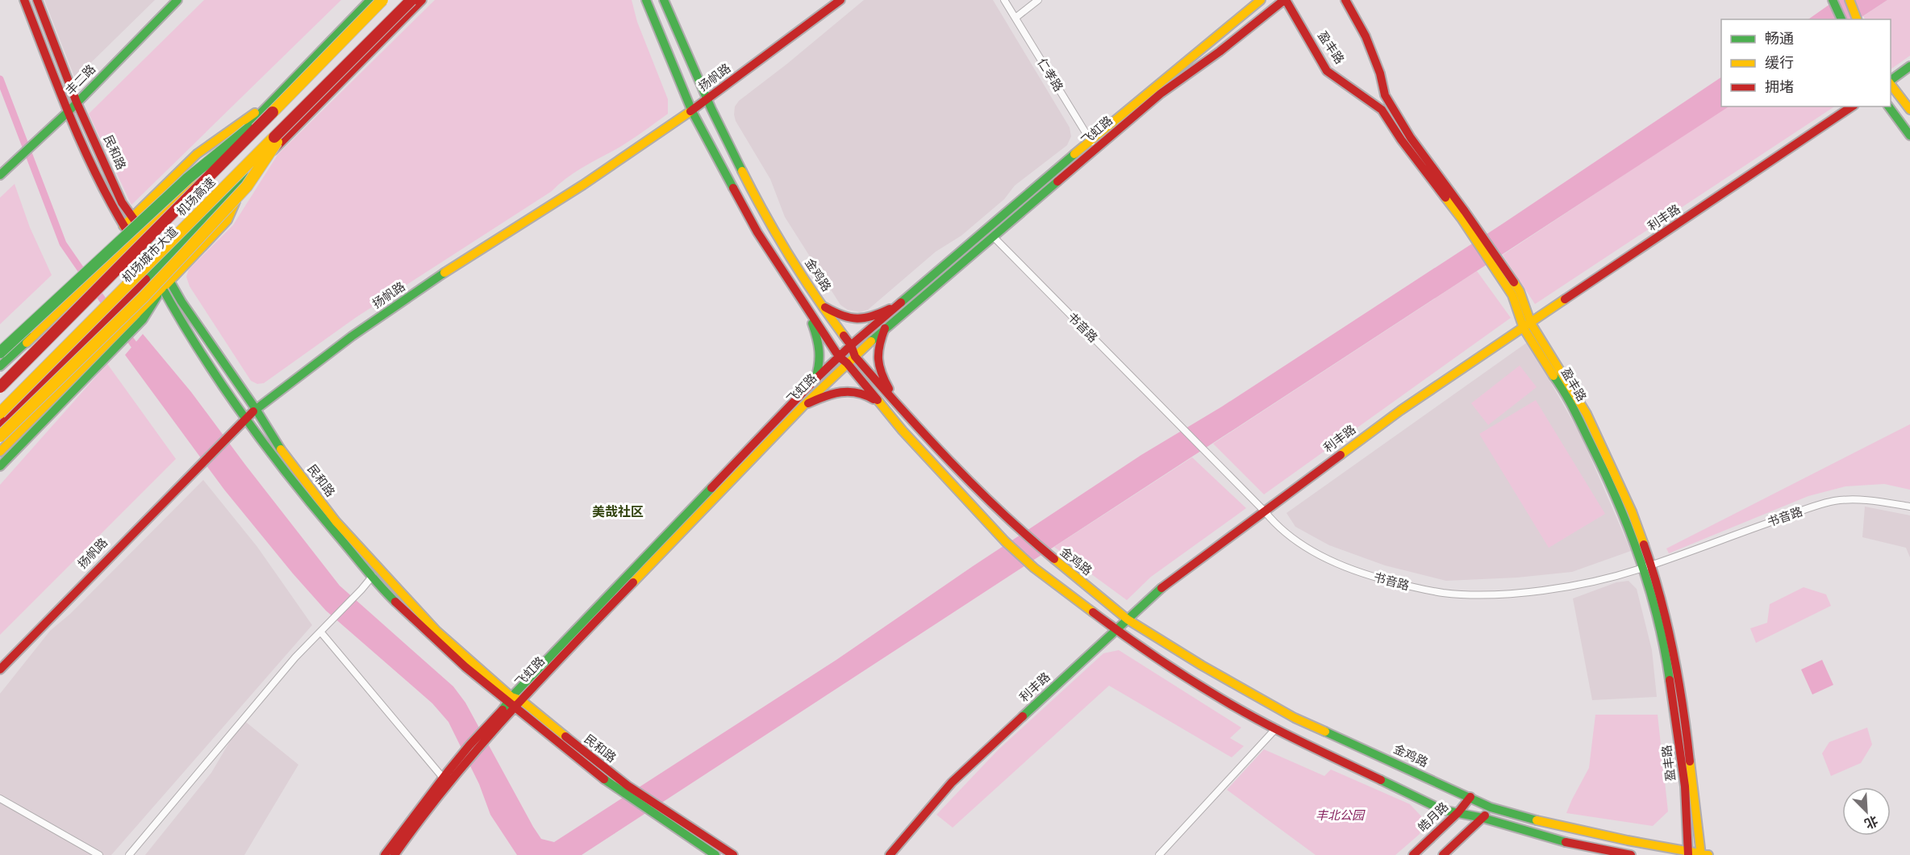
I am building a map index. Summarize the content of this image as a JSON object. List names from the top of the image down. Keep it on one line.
{"streets":{"main road":["盈丰路","扬帆路","丰二路","飞虹路","民和路","机场高速","利丰路","机场城市大道","金鸡路","皓月路"],"street":["仁孝路","书音路"]},"crossings":[["盈丰路","飞虹路"],["盈丰路","利丰路"],["盈丰路","金鸡路"],["盈丰路","书音路"],["仁孝路","飞虹路"],["扬帆路","民和路"],["扬帆路","金鸡路"],["丰二路","民和路"],["飞虹路","民和路"],["飞虹路","金鸡路"],["飞虹路","书音路"],["民和路","机场城市大道"],["机场高速","机场城市大道"],["利丰路","金鸡路"],["利丰路","书音路"],["金鸡路","皓月路"]],"districts":["美哉社区"],"parks":["丰北公园"],"legend":["畅通","缓行","拥堵"],"north":"bottom right"}
